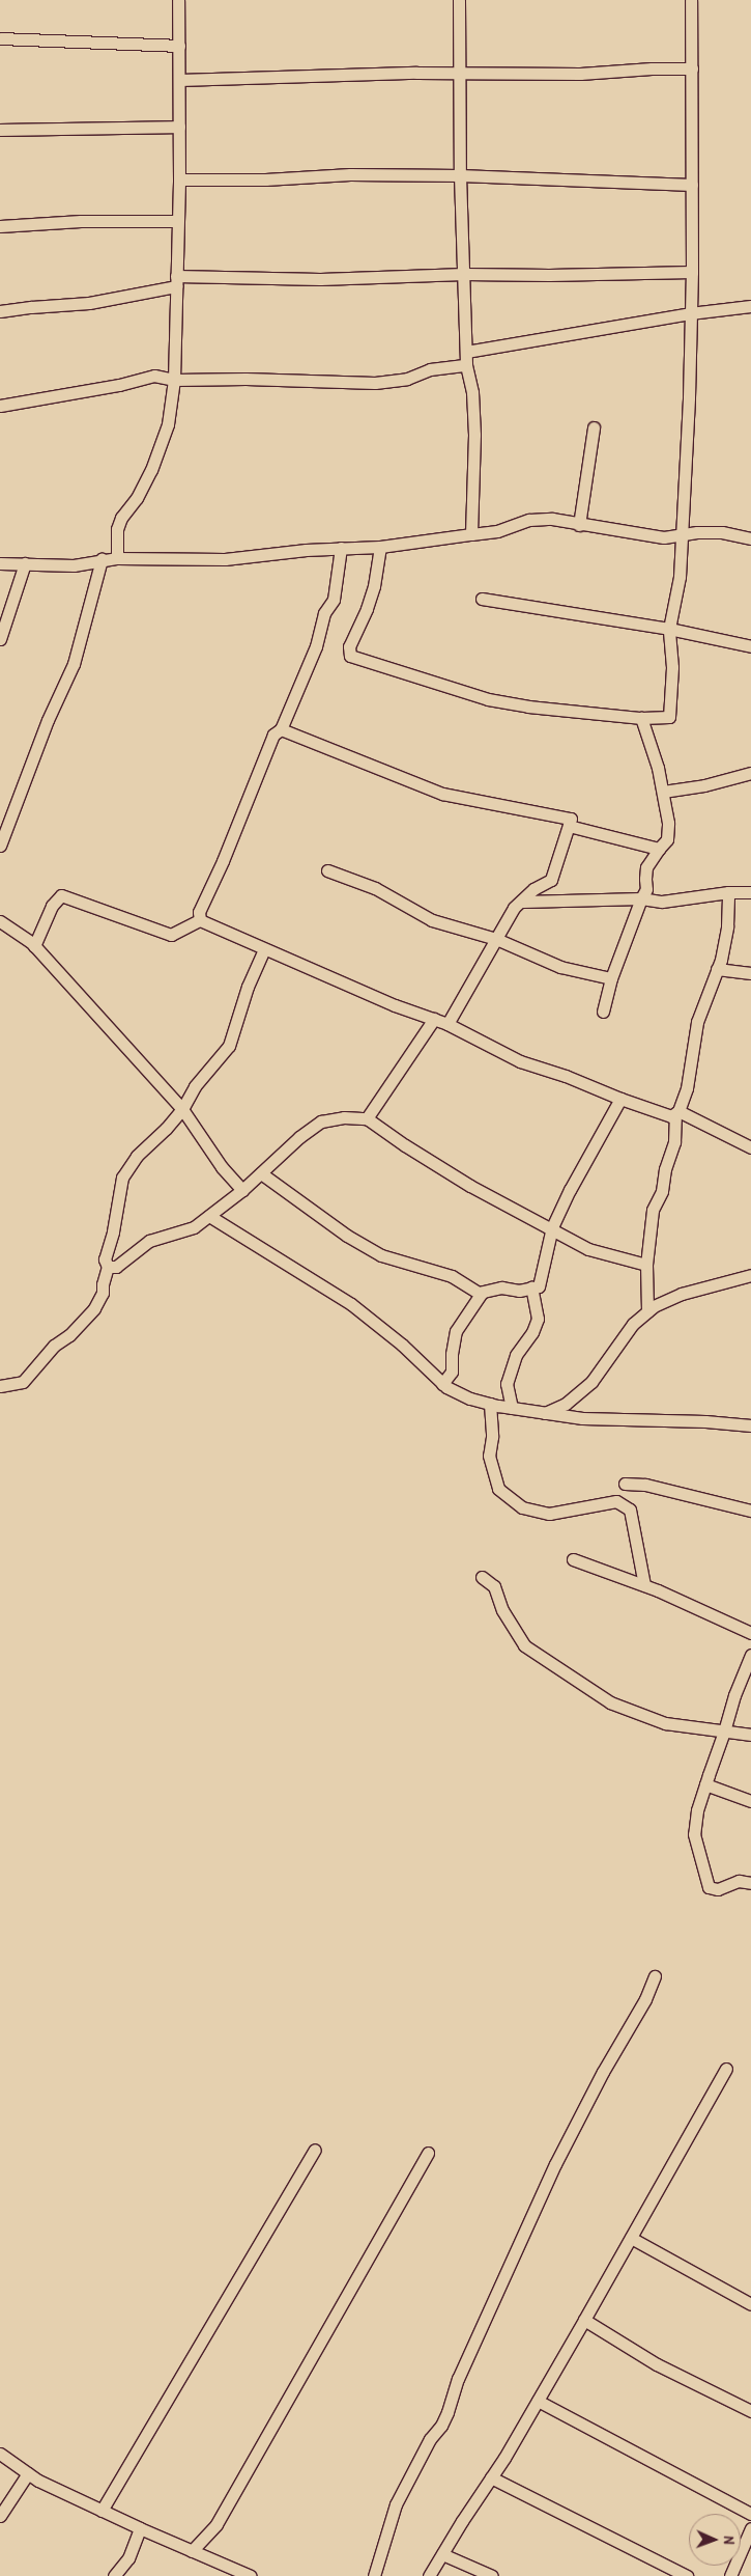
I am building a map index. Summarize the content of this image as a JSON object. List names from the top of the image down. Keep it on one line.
{"north":"right"}
